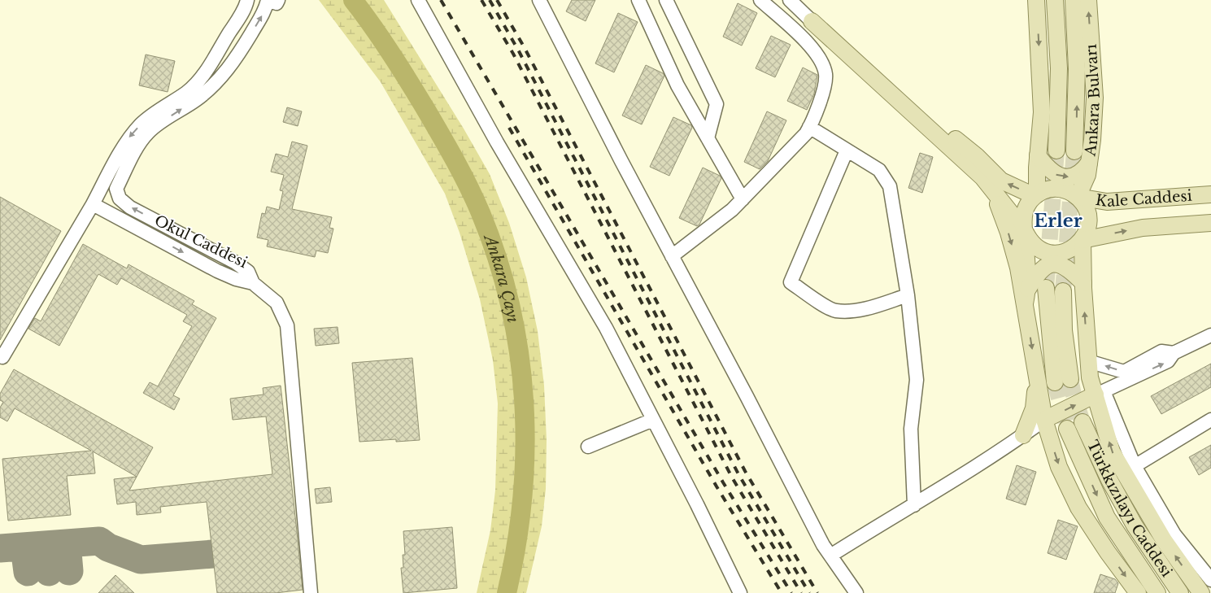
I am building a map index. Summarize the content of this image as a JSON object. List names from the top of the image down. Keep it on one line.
{"streets":{"main road":["Ankara Bulvarı","Kale Caddesi","Türkkızılayı Caddesi"],"street":["Okul Caddesi"]},"crossings":[["Ankara Bulvarı","Kale Caddesi"]],"districts":["Erler"],"water":["Ankara Çayı"]}
